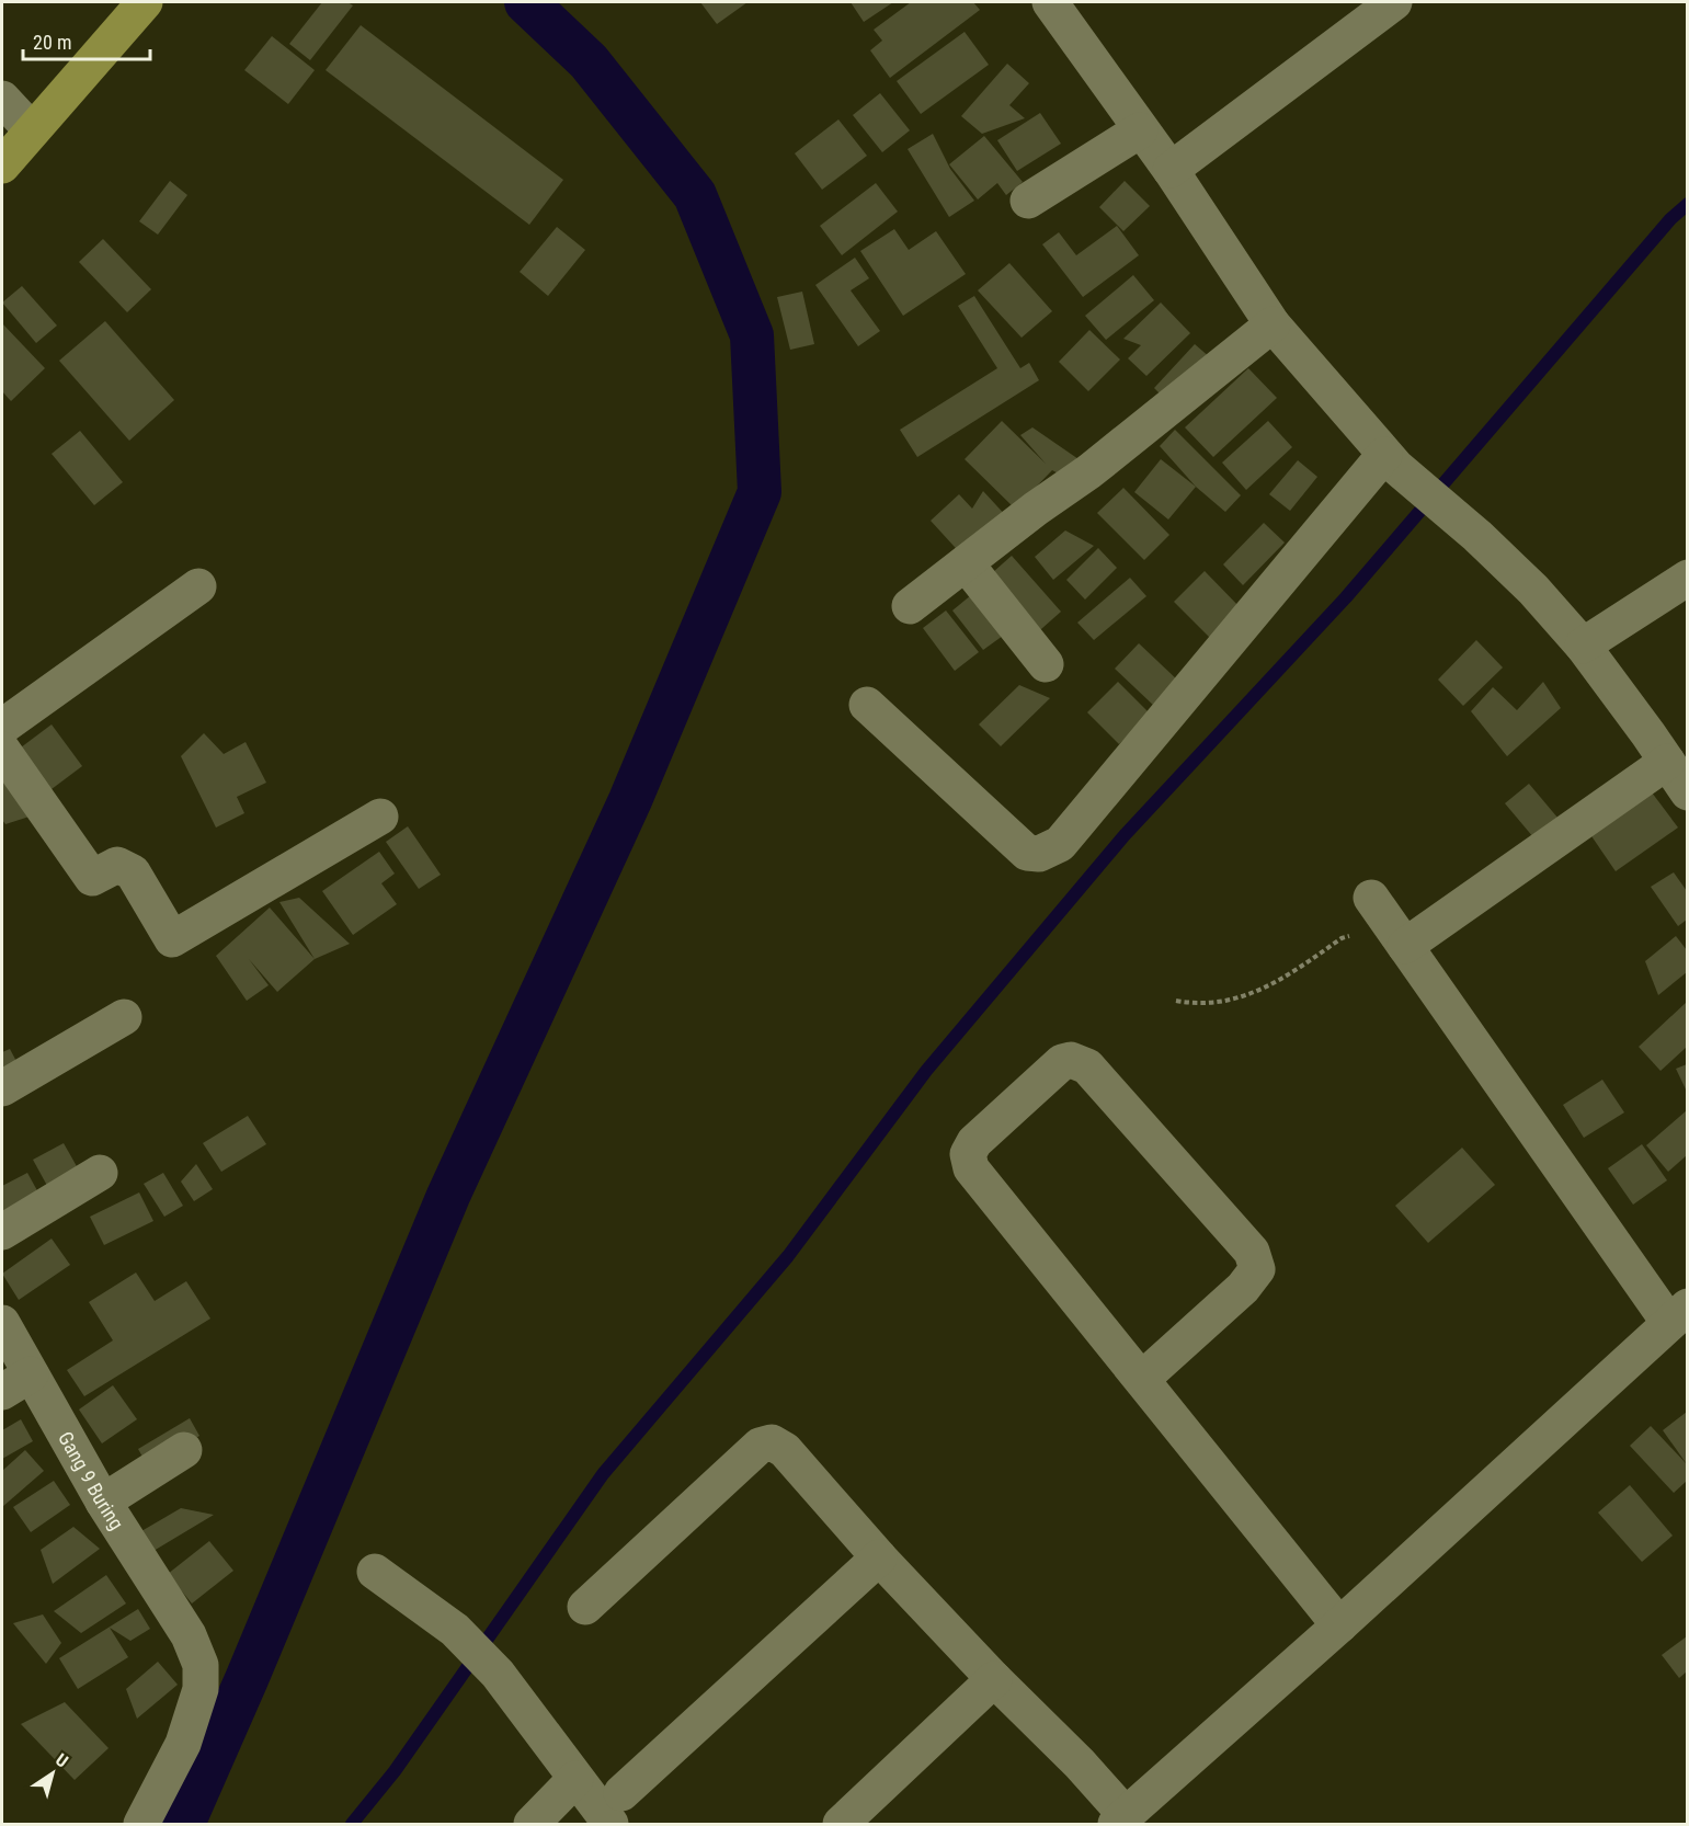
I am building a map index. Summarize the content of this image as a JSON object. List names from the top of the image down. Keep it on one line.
{"streets":{"street":["Gang 9 Buring"]},"scale_bar":"20 m","north":"top right"}
